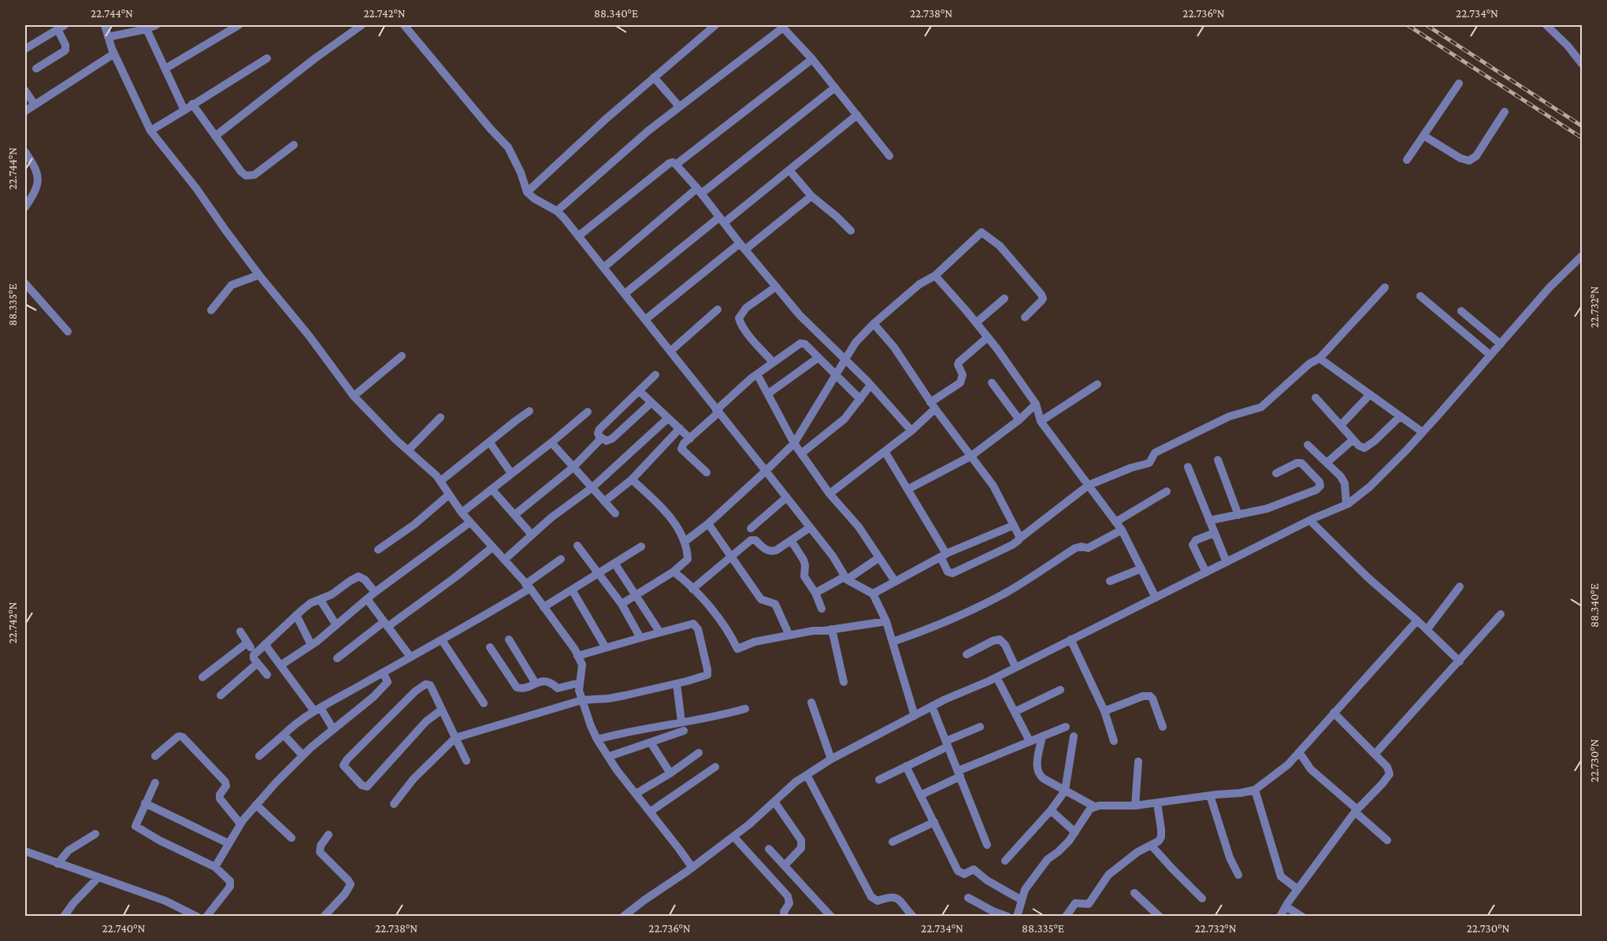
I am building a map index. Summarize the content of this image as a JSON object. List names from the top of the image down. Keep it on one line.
{"coordinates":["22.744°N","22.742°N","88.340°E","22.738°N","22.736°N","22.734°N","88.335°E","22.732°N","22.730°N","22.740°N"]}
